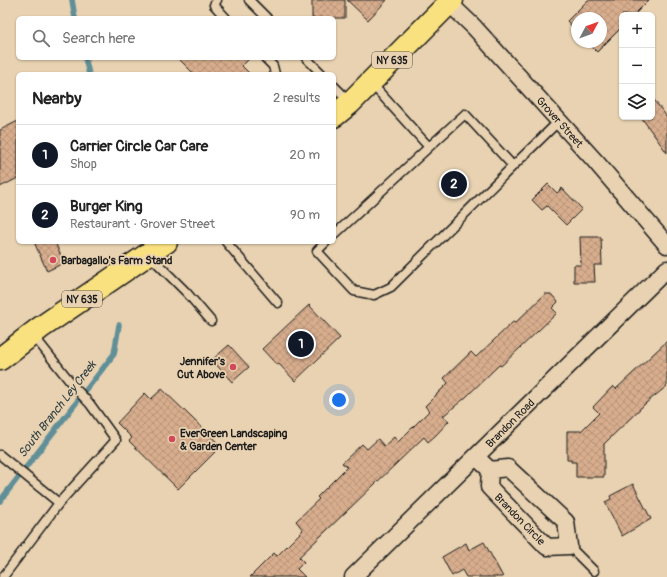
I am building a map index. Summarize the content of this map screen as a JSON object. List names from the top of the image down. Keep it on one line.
{"streets":{"main road":["NY 635"],"street":["Grover Street","Brandon Road","Brandon Circle"]},"crossings":[["NY 635","Grover Street"]],"water":["South Branch Ley Creek"],"places":["Barbagallo's Farm Stand","Jennifer's Cut Above","EverGreen Landscaping & Garden Center"],"north":"top right","page":{"map_buttons":["+","−"],"search":"Search here","heading":["Nearby","2 results"],"list":[{"mark":"1","name":"Carrier Circle Car Care","note":"Shop","value":"20 m"},{"mark":"2","name":"Burger King","note":"Restaurant · Grover Street","value":"90 m"}],"pins":["2","1"]}}
